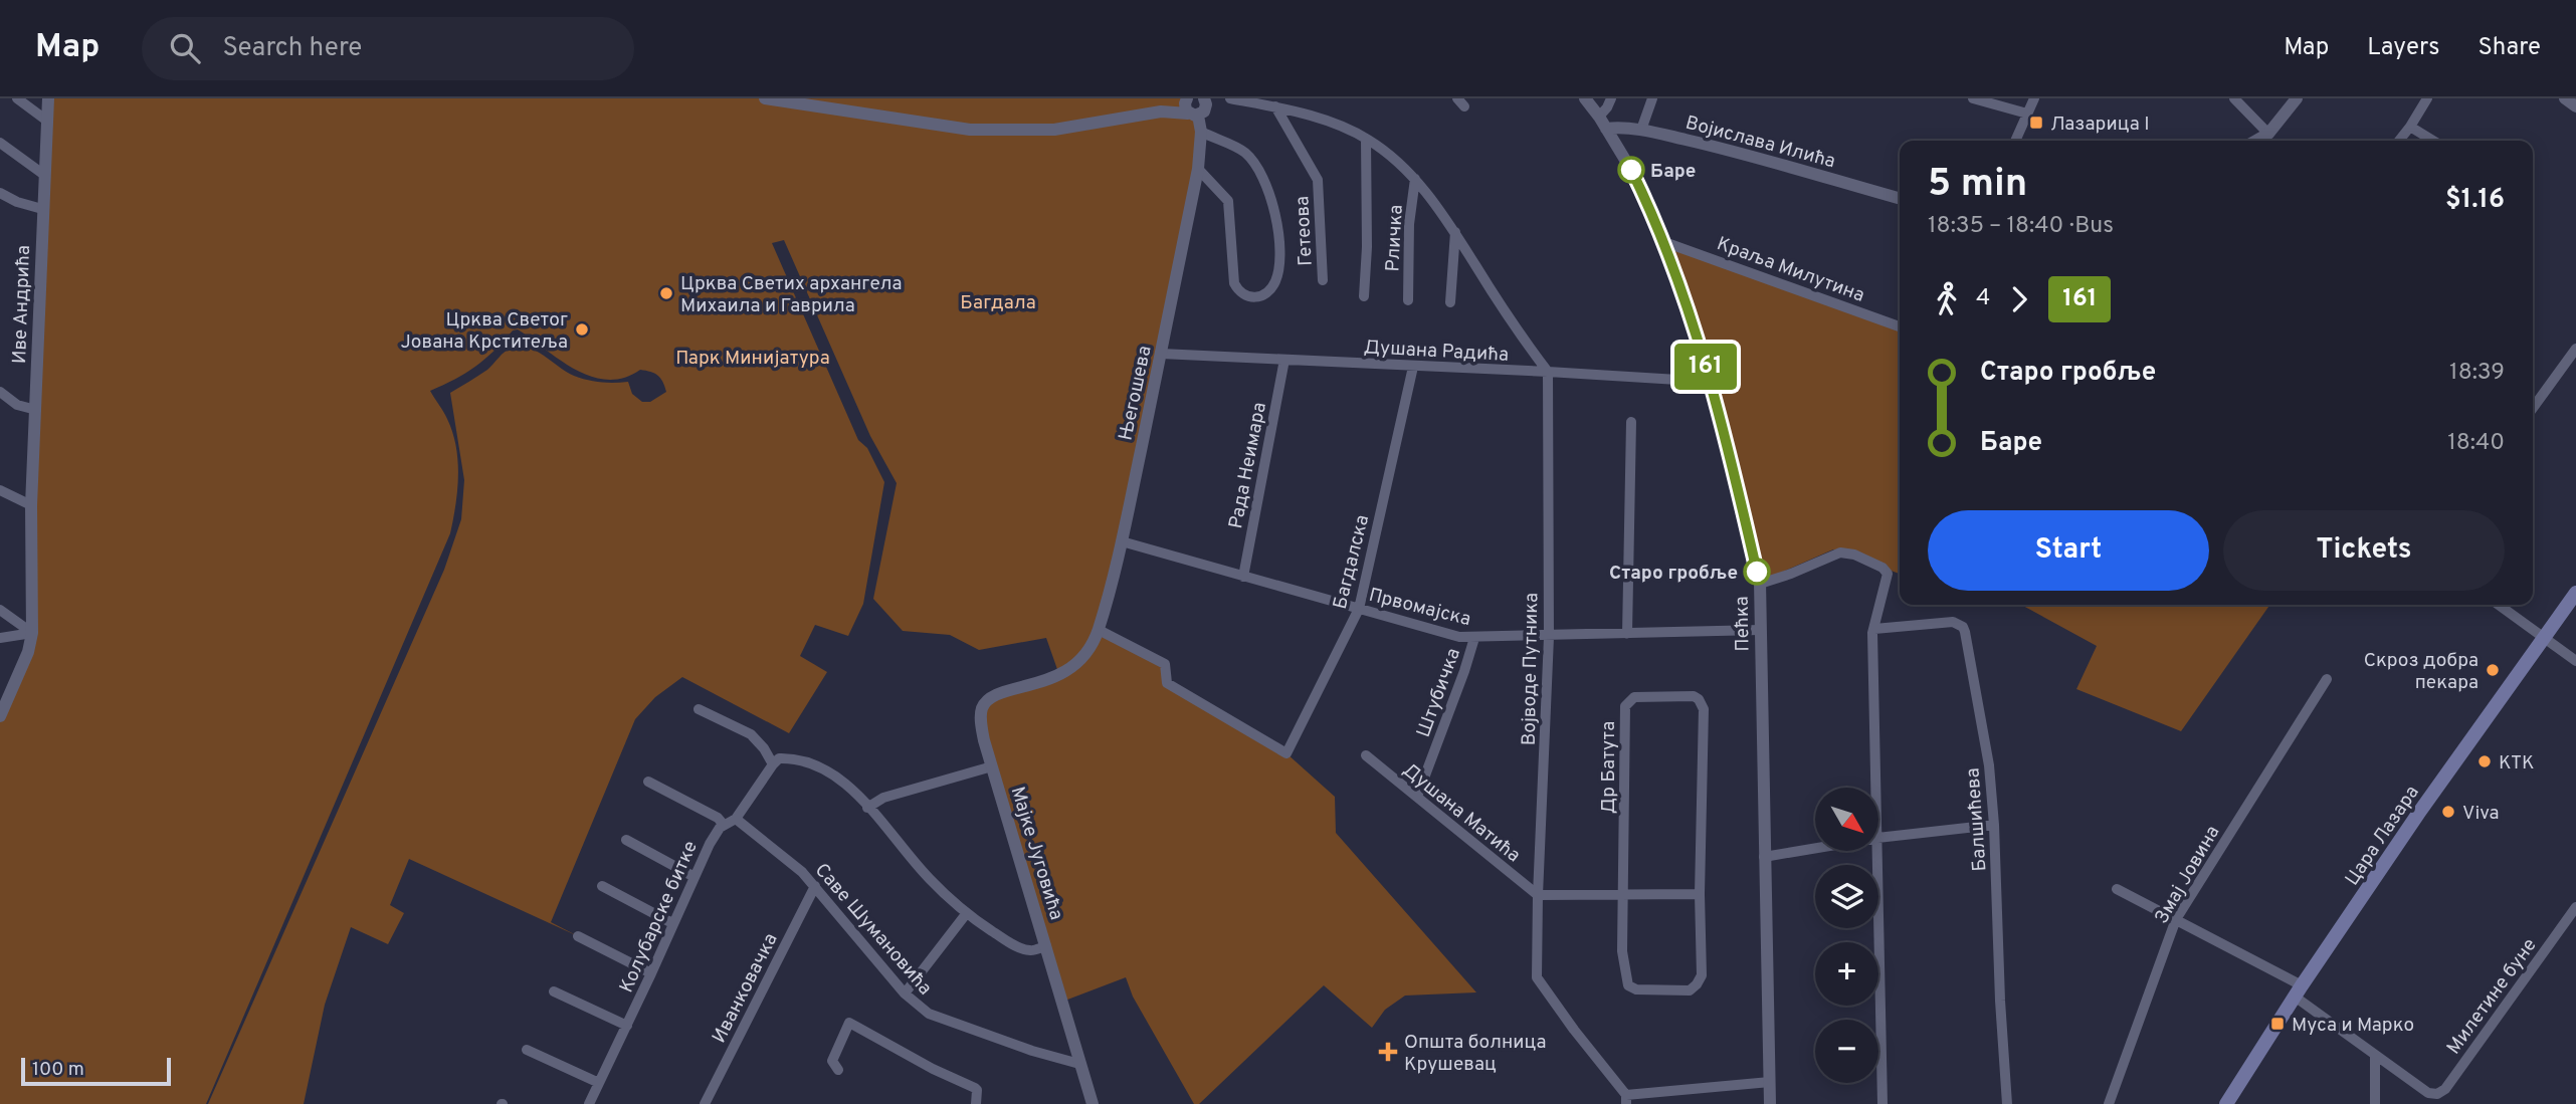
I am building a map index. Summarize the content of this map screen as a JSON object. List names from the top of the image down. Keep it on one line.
{"streets":{"main road":["Цара Лазара"],"street":["Војислава Илића","Гетеова","Рличка","Краља Милутина","Иве Андрића","Душана Радића","Његошева","Рада Неимара","Багдалска","Првомајска","Пећка","Војводе Путника","Штубичка","Др Батута","Душана Матића","Балшићева","Мајке Југовића","Змај Јовина","Колубарске битке","Саве Шумановића","Иванковачка","Милетине буне"]},"crossings":[["Војислава Илића","Пећка"],["Краља Милутина","Пећка"],["Душана Радића","Његошева"],["Душана Радића","Рада Неимара"],["Душана Радића","Багдалска"],["Душана Радића","Пећка"],["Душана Радића","Војводе Путника"],["Његошева","Багдалска"],["Његошева","Првомајска"],["Његошева","Мајке Југовића"],["Рада Неимара","Првомајска"],["Багдалска","Првомајска"],["Првомајска","Пећка"],["Првомајска","Војводе Путника"],["Првомајска","Штубичка"],["Војводе Путника","Душана Матића"],["Штубичка","Душана Матића"],["Мајке Југовића","Саве Шумановића"],["Саве Шумановића","Иванковачка"]],"parks":["Багдала","Парк Минијатура"],"places":{"transit":["Лазарица I","Муса и Марко"],"other":["Баре","Црква Светих архангела Михаила и Гаврила","Црква Светог Јована Крститеља","Старо гробље","Скроз добра пекара","KTK","Viva"],"health":["Општа болница Крушевац"]},"lines":["bus line 161"],"scale_bar":"100 m","north":"bottom right","page":{"header":"Map","search":"Search here","nav":["Map","Layers","Share"],"on_map":"161","heading":["5 min","18:35 – 18:40 · Bus","$1.16"],"legs":["4","161"],"list":[{"name":"Старо гробље","value":"18:39"},{"name":"Баре","value":"18:40"}],"buttons":["Start","Tickets"],"map_buttons":["+","−"],"scale":"100 m"}}
